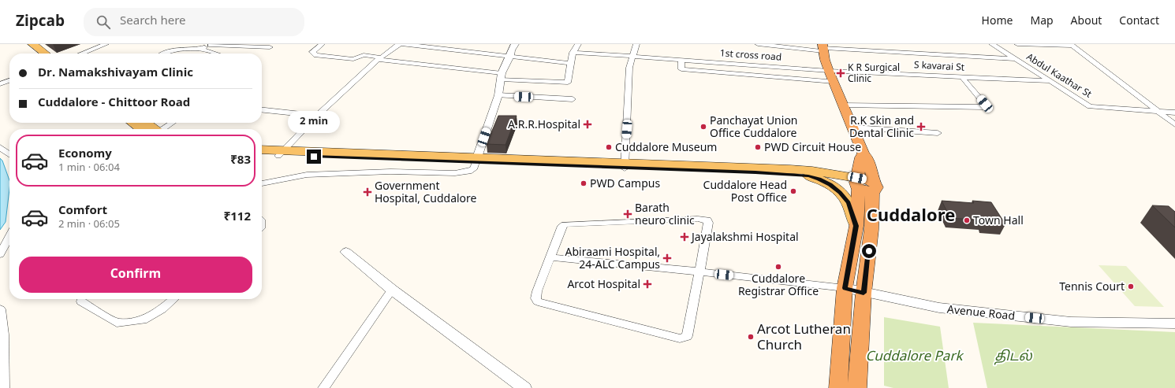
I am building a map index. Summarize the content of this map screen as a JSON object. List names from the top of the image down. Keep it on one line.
{"streets":{"street":["1st cross road","S kavarai St","Abdul Kaathar St","Avenue Road"]},"crossings":[["1st cross road","S kavarai St"],["S kavarai St","Abdul Kaathar St"]],"districts":["Cuddalore"],"parks":["Cuddalore Park","திடல்"],"places":{"health":["K R Surgical Clinic","A.R.R.Hospital","R.K Skin and Dental Clinic","Government Hospital, Cuddalore","Barath neuro clinic","Jayalakshmi Hospital","Abiraami Hospital, 24-ALC Campus","Arcot Hospital"],"other":["Panchayat Union Office Cuddalore","Cuddalore Museum","PWD Circuit House","PWD Campus","Cuddalore Head Post Office","Town Hall","Cuddalore Registrar Office","Tennis Court","Arcot Lutheran Church"]},"page":{"header":"Zipcab","search":"Search here","nav":["Home","Map","About","Contact"],"banner":["Dr. Namakshivayam Clinic","Cuddalore - Chittoor Road"],"bubble":"2 min","list":[{"name":"Economy","note":"1 min · 06:04","value":"₹83"},{"name":"Comfort","note":"2 min · 06:05","value":"₹112"}],"buttons":"Confirm"}}
